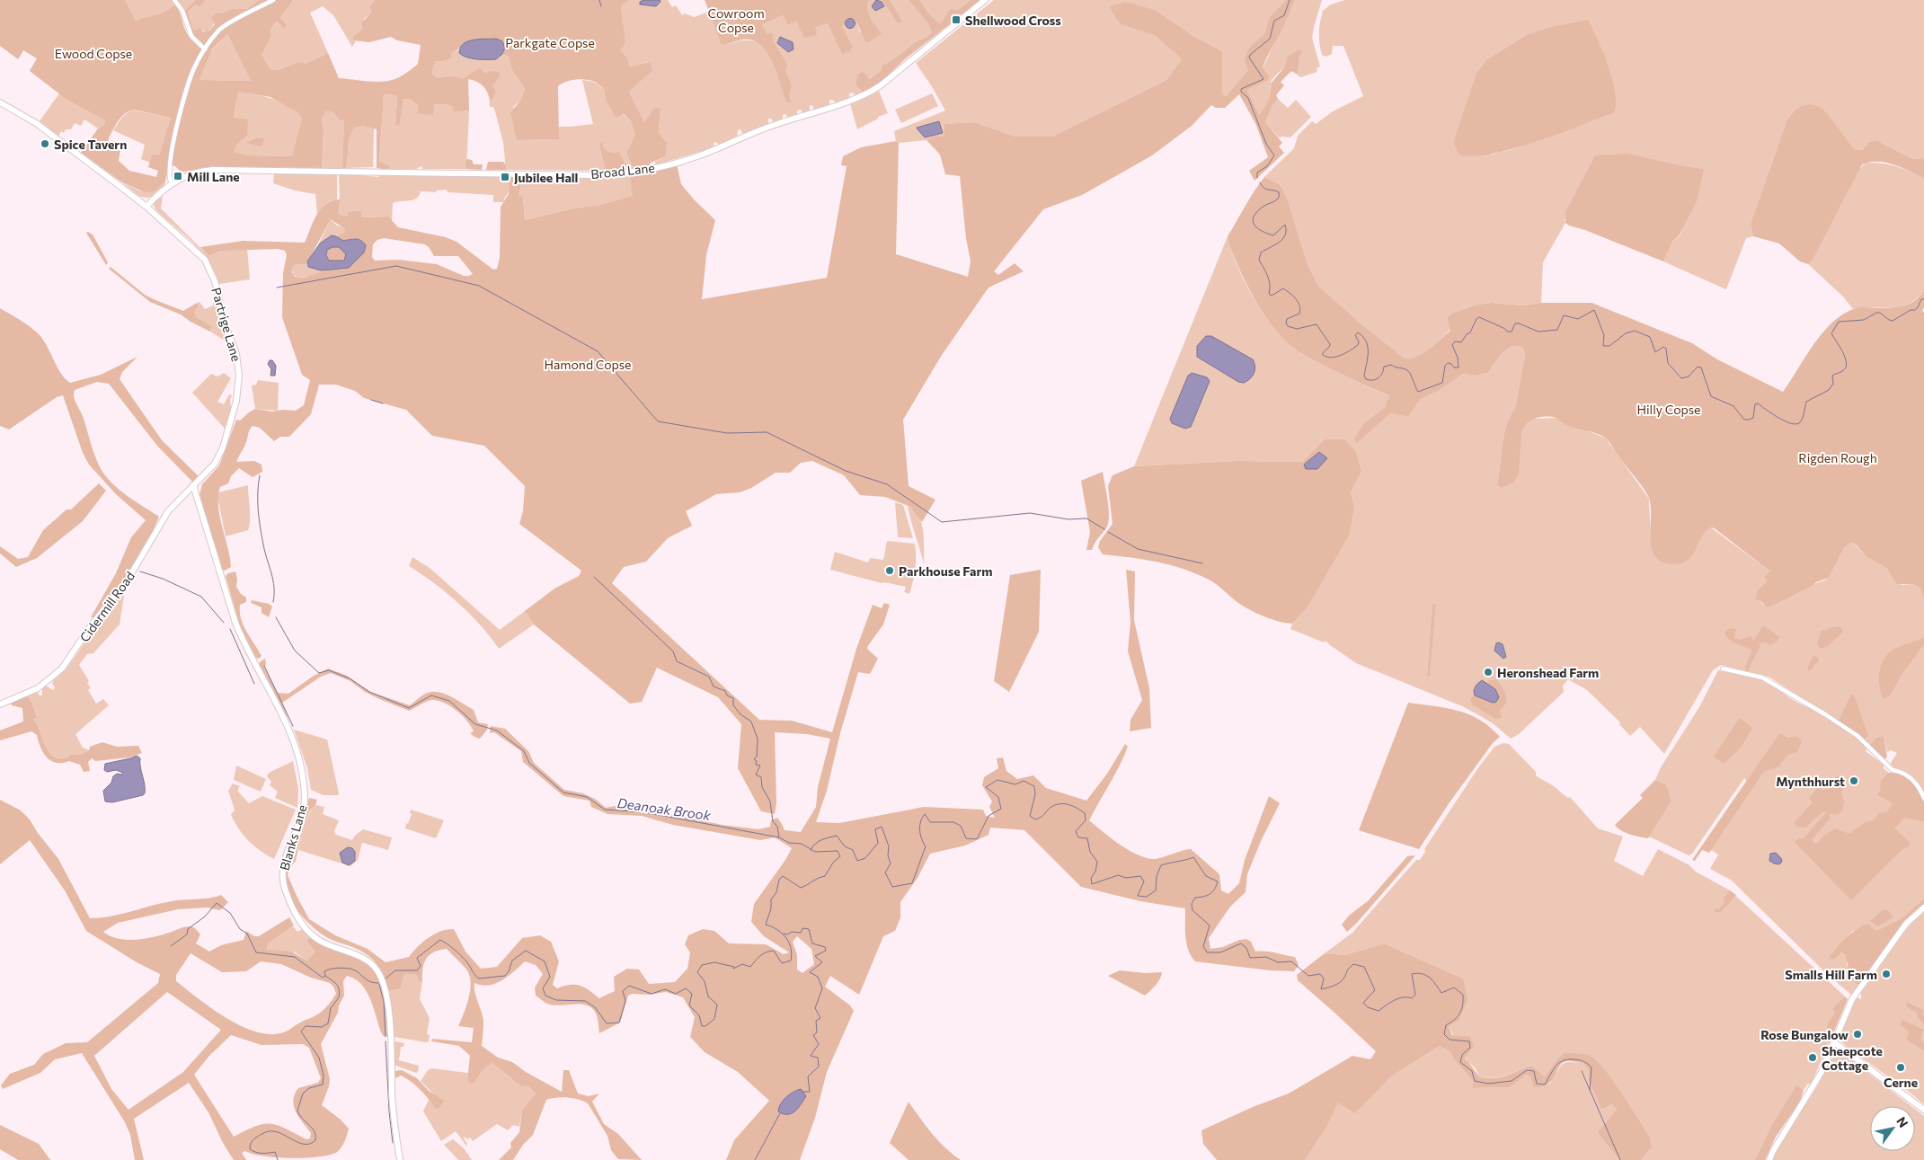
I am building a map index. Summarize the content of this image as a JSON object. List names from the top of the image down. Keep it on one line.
{"streets":{"street":["Broad Lane","Partrige Lane","Cidermill Road","Blanks Lane"]},"crossings":[["Broad Lane","Partrige Lane"],["Partrige Lane","Cidermill Road"],["Partrige Lane","Blanks Lane"],["Cidermill Road","Blanks Lane"]],"water":["Deanoak Brook"],"parks":["Cowroom Copse","Parkgate Copse","Ewood Copse","Hamond Copse","Hilly Copse","Rigden Rough"],"places":{"transit":["Shellwood Cross","Mill Lane","Jubilee Hall"],"other":["Spice Tavern","Parkhouse Farm","Heronshead Farm","Mynthhurst","Smalls Hill Farm","Rose Bungalow","Sheepcote Cottage","Cerne"]},"north":"top right"}
